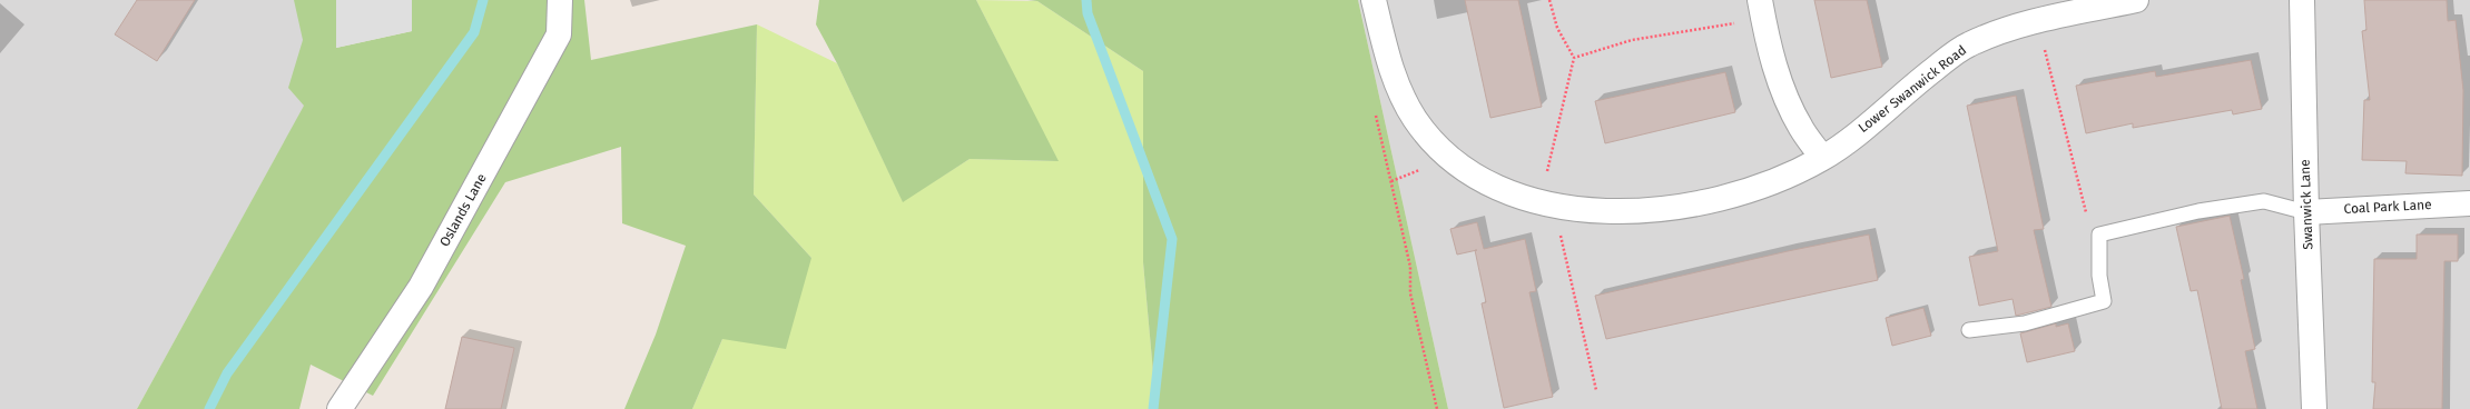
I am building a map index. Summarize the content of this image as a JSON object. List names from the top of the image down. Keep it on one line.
{"streets":{"street":["Lower Swanwick Road","Swanwick Lane","Coal Park Lane","Oslands Lane"]},"crossings":[["Swanwick Lane","Coal Park Lane"]]}
